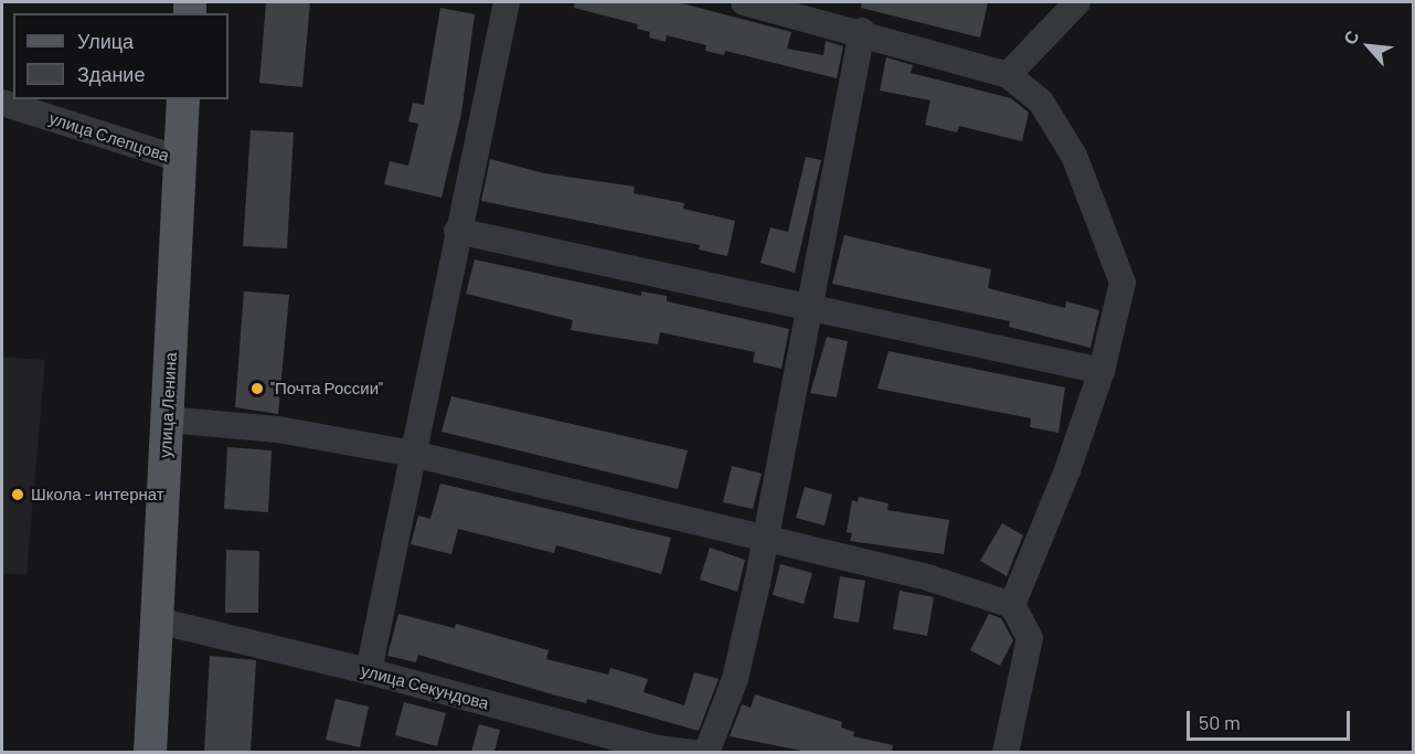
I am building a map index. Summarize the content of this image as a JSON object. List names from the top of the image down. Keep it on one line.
{"streets":{"main road":["улица Ленина"],"street":["улица Слепцова","улица Секундова"]},"crossings":[["улица Слепцова","улица Ленина"],["улица Ленина","улица Секундова"]],"places":["\"Почта России\"","Школа - интернат"],"legend":["Улица","Здание"],"scale_bar":"50 m","north":"top left"}
